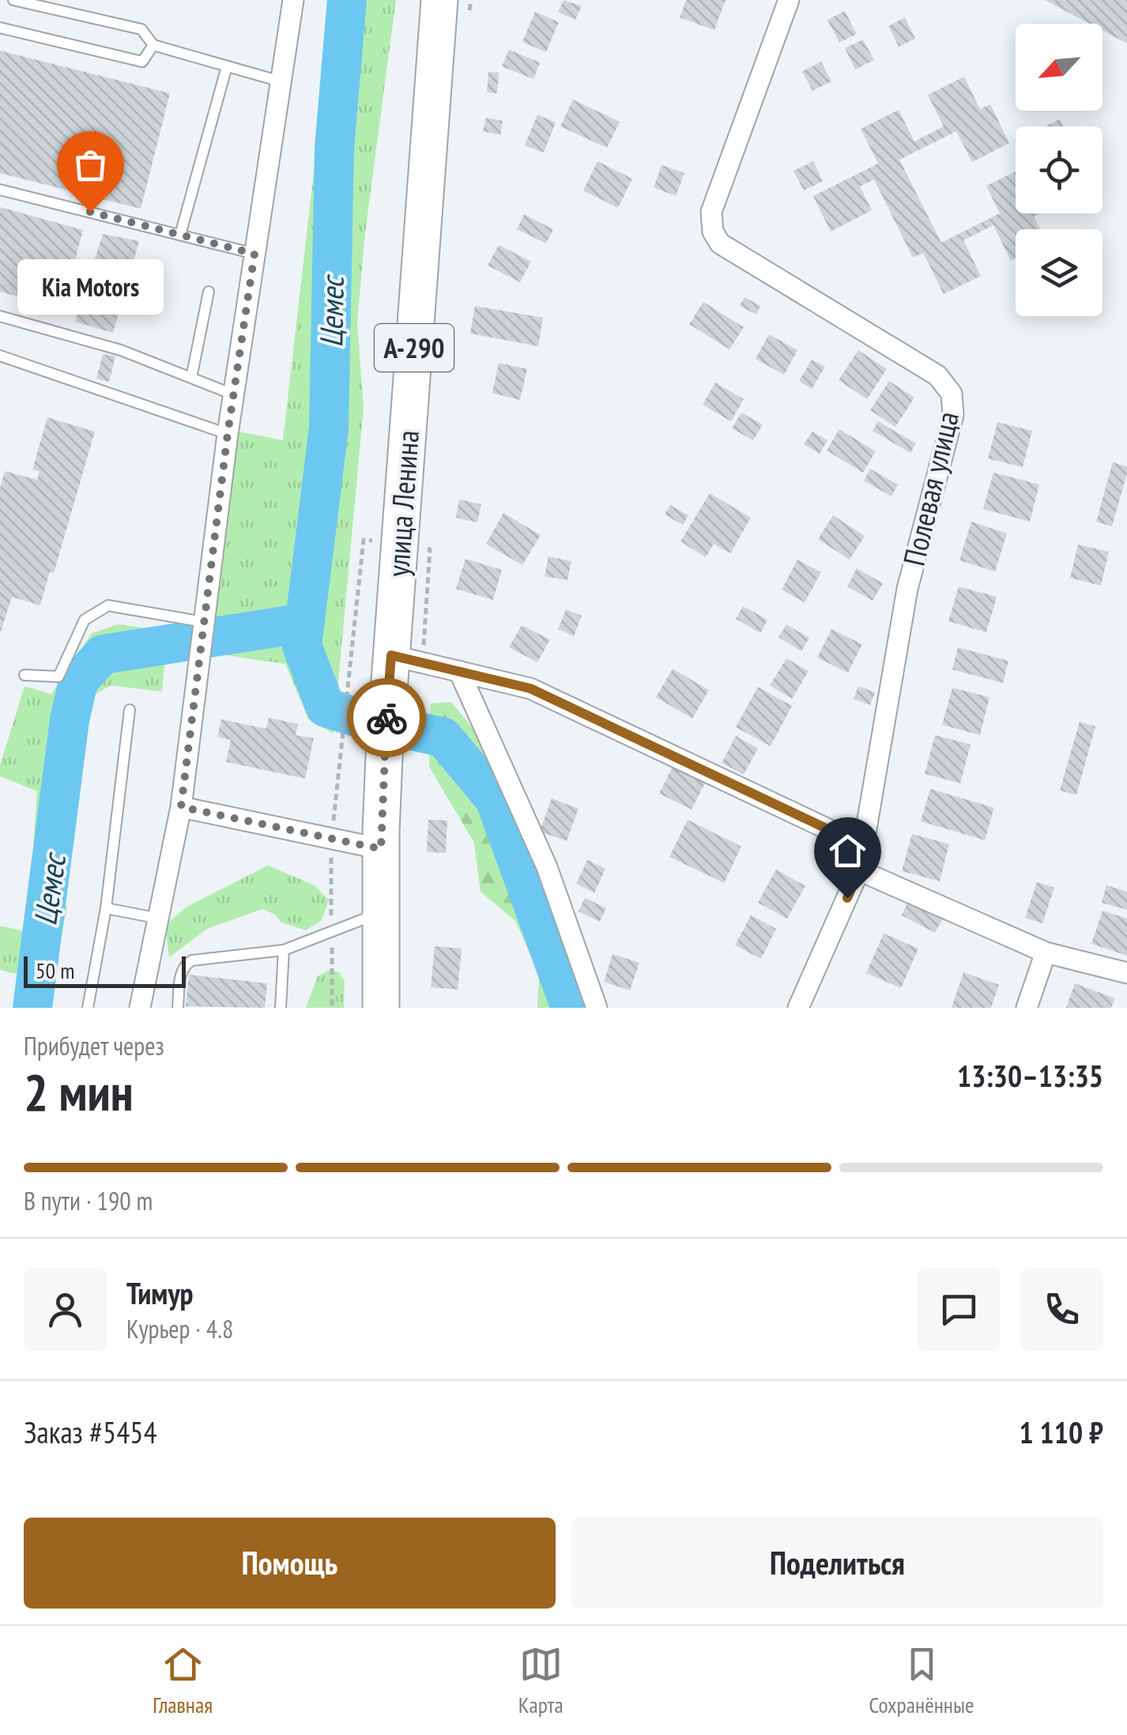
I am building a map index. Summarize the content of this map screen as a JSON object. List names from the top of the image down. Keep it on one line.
{"streets":{"highway":["А-290","улица Ленина"],"street":["Полевая улица"]},"water":["Цемес"],"places":["Kia Motors"],"scale_bar":"50 m","north":"bottom left","page":{"bubble":"Kia Motors","scale":"50 m","heading":["2 мин","Прибудет через","13:30–13:35"],"panel":["Тимур","Курьер · 4.8","Заказ #5454","1 110 ₽"],"bar":"В пути · 190 m","buttons":["Помощь","Поделиться"],"tabs":["Главная","Карта","Сохранённые"]}}
